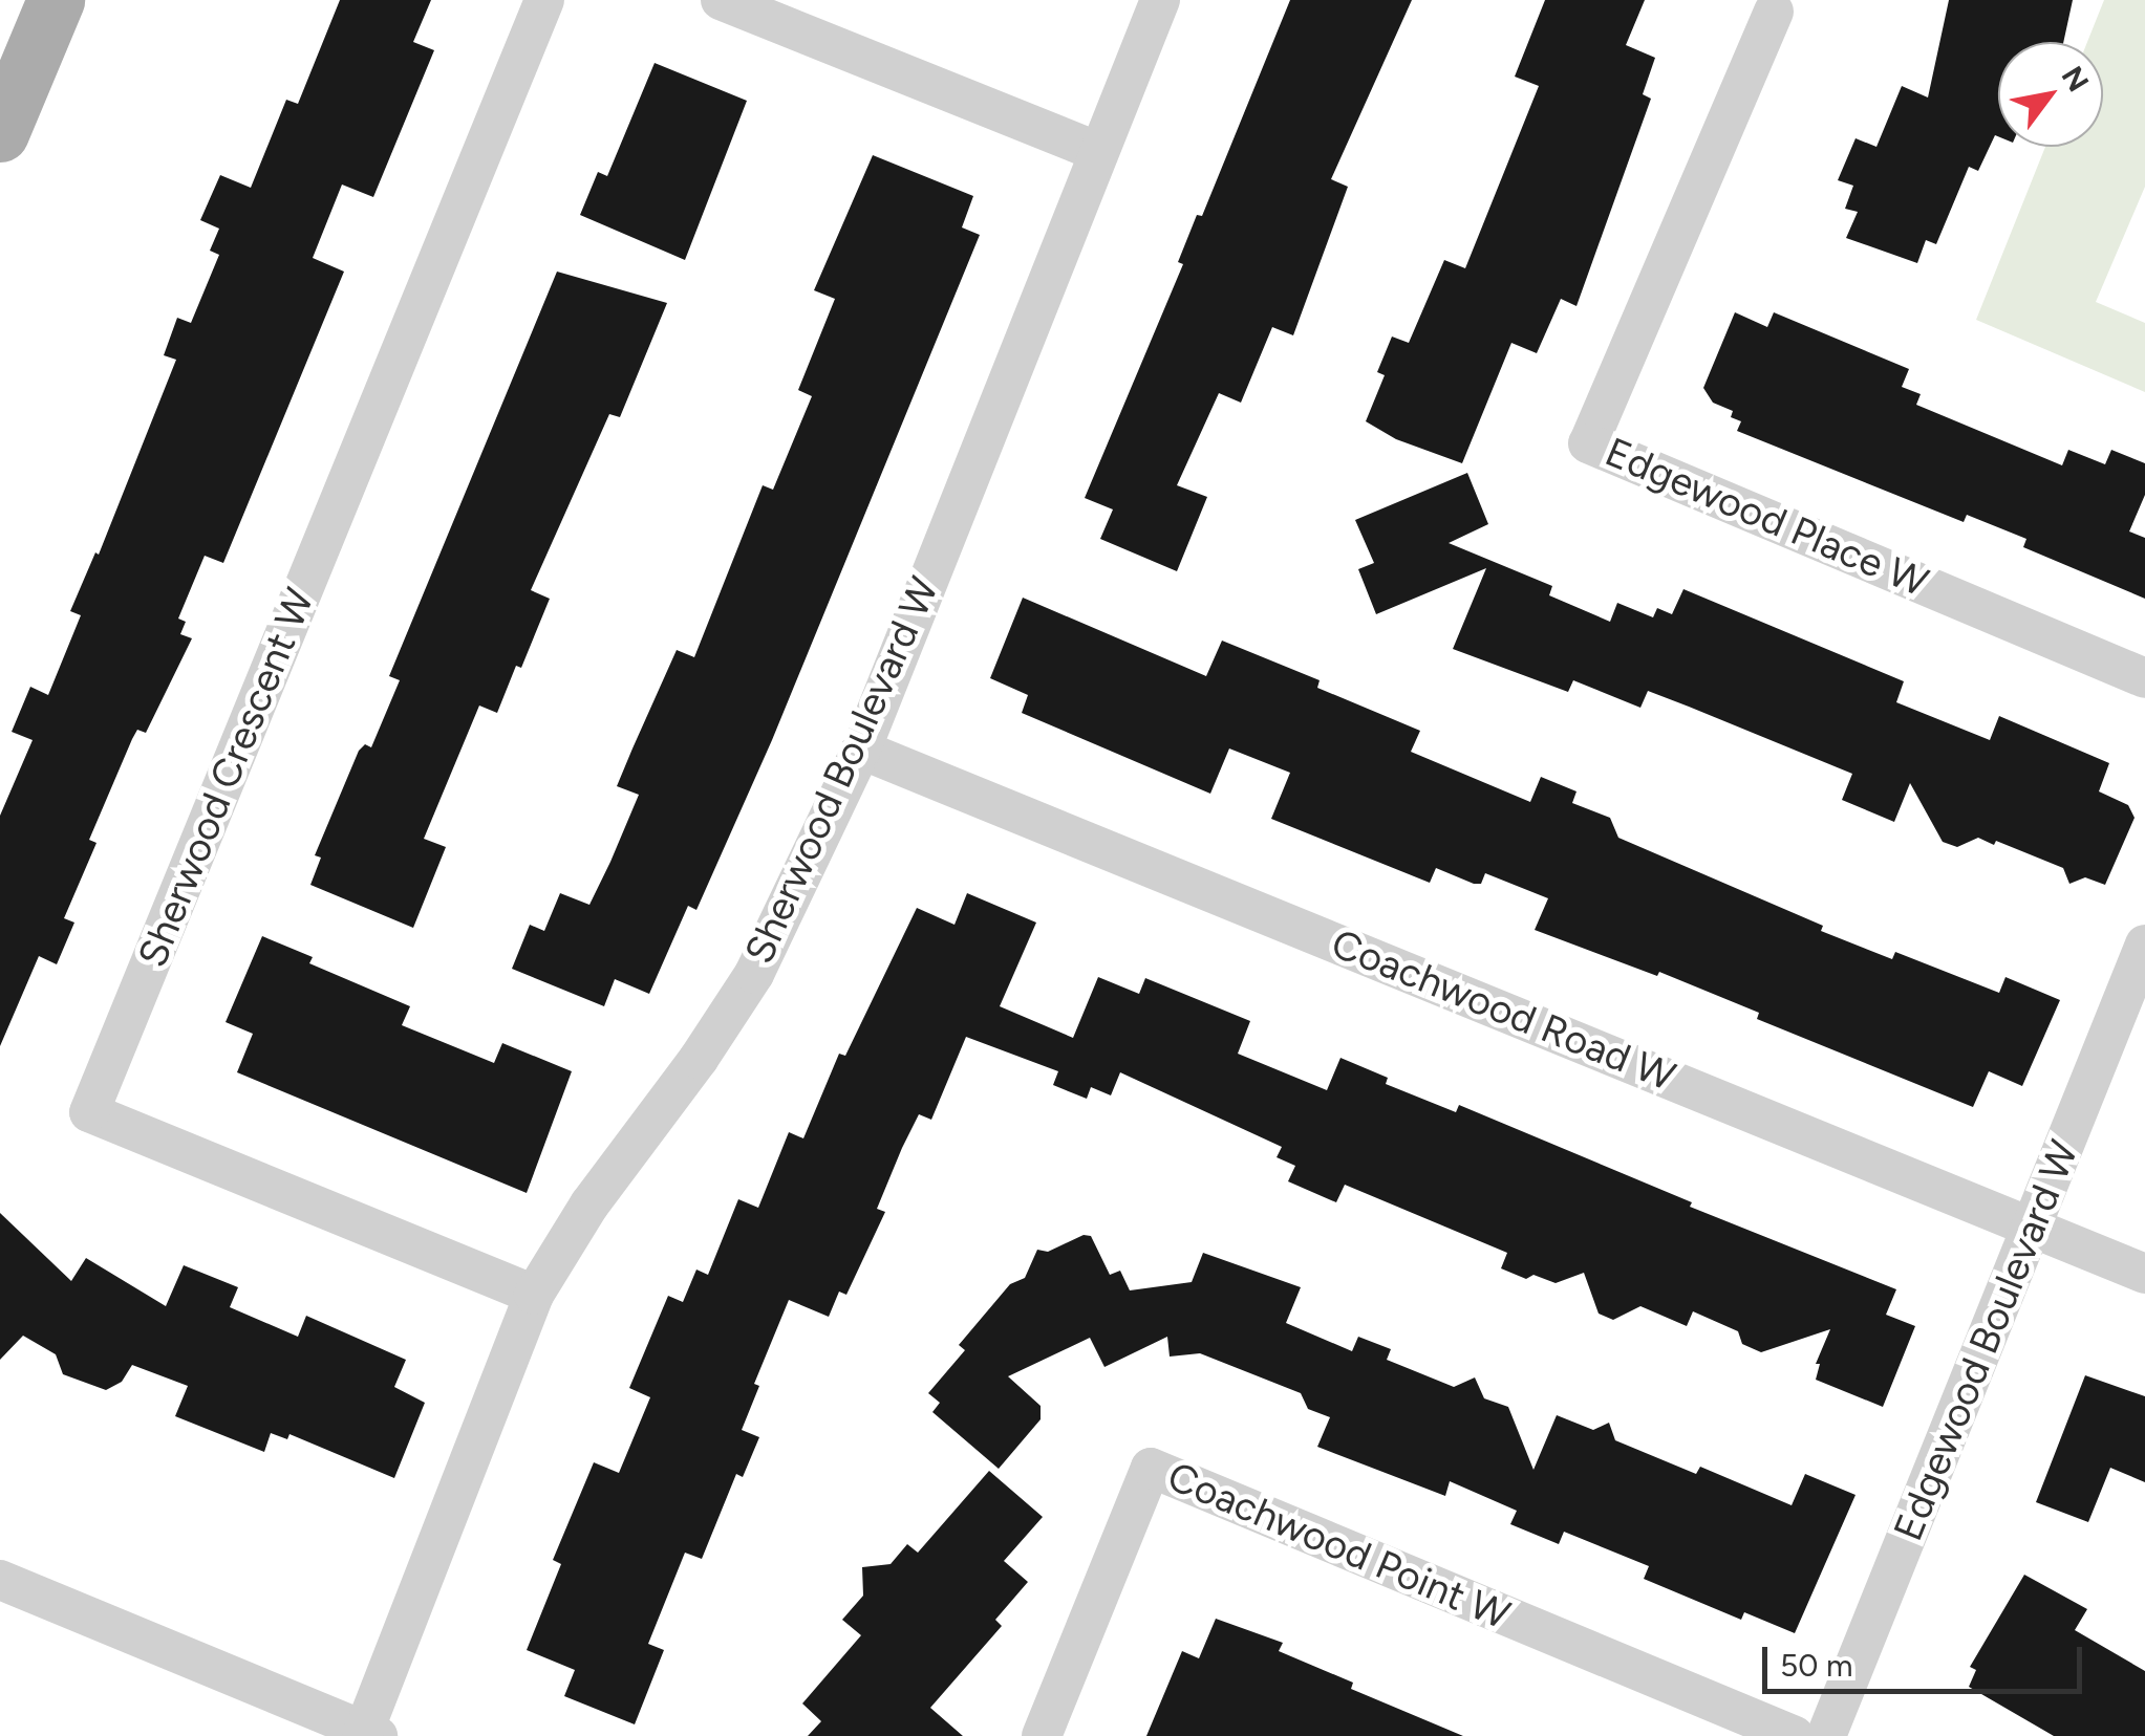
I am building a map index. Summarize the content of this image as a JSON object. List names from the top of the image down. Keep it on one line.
{"streets":{"street":["Edgewood Place W","Sherwood Boulevard W","Sherwood Crescent W","Coachwood Road W","Edgewood Boulevard W","Coachwood Point W"]},"crossings":[["Sherwood Boulevard W","Sherwood Crescent W"],["Sherwood Boulevard W","Coachwood Road W"],["Coachwood Road W","Edgewood Boulevard W"]],"scale_bar":"50 m","north":"top right"}
